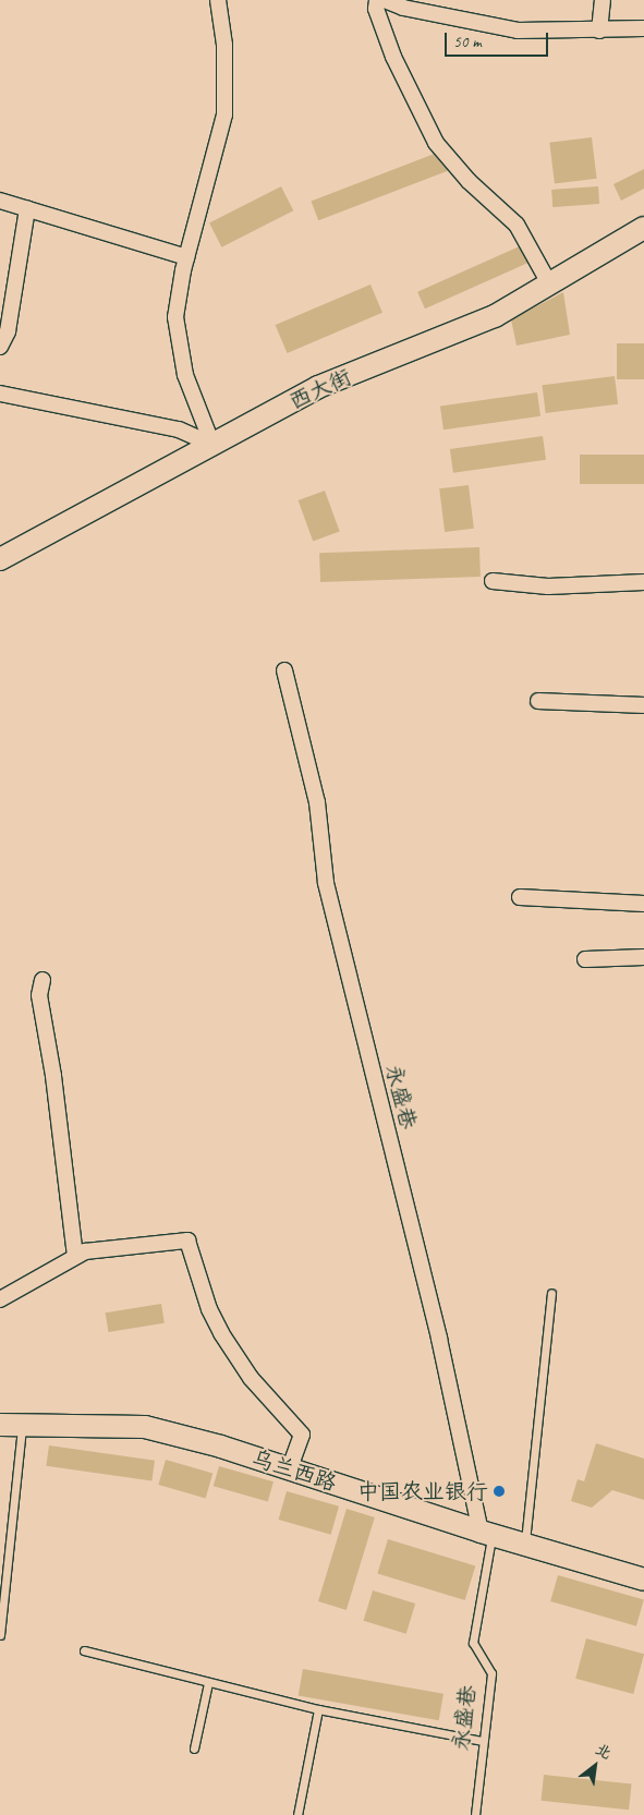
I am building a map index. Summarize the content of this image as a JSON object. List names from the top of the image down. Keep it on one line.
{"streets":{"main road":["西大街","乌兰西路"],"street":["永盛巷"]},"crossings":[["永盛巷","乌兰西路"]],"places":["中国农业银行"],"scale_bar":"50 m","north":"top right"}
